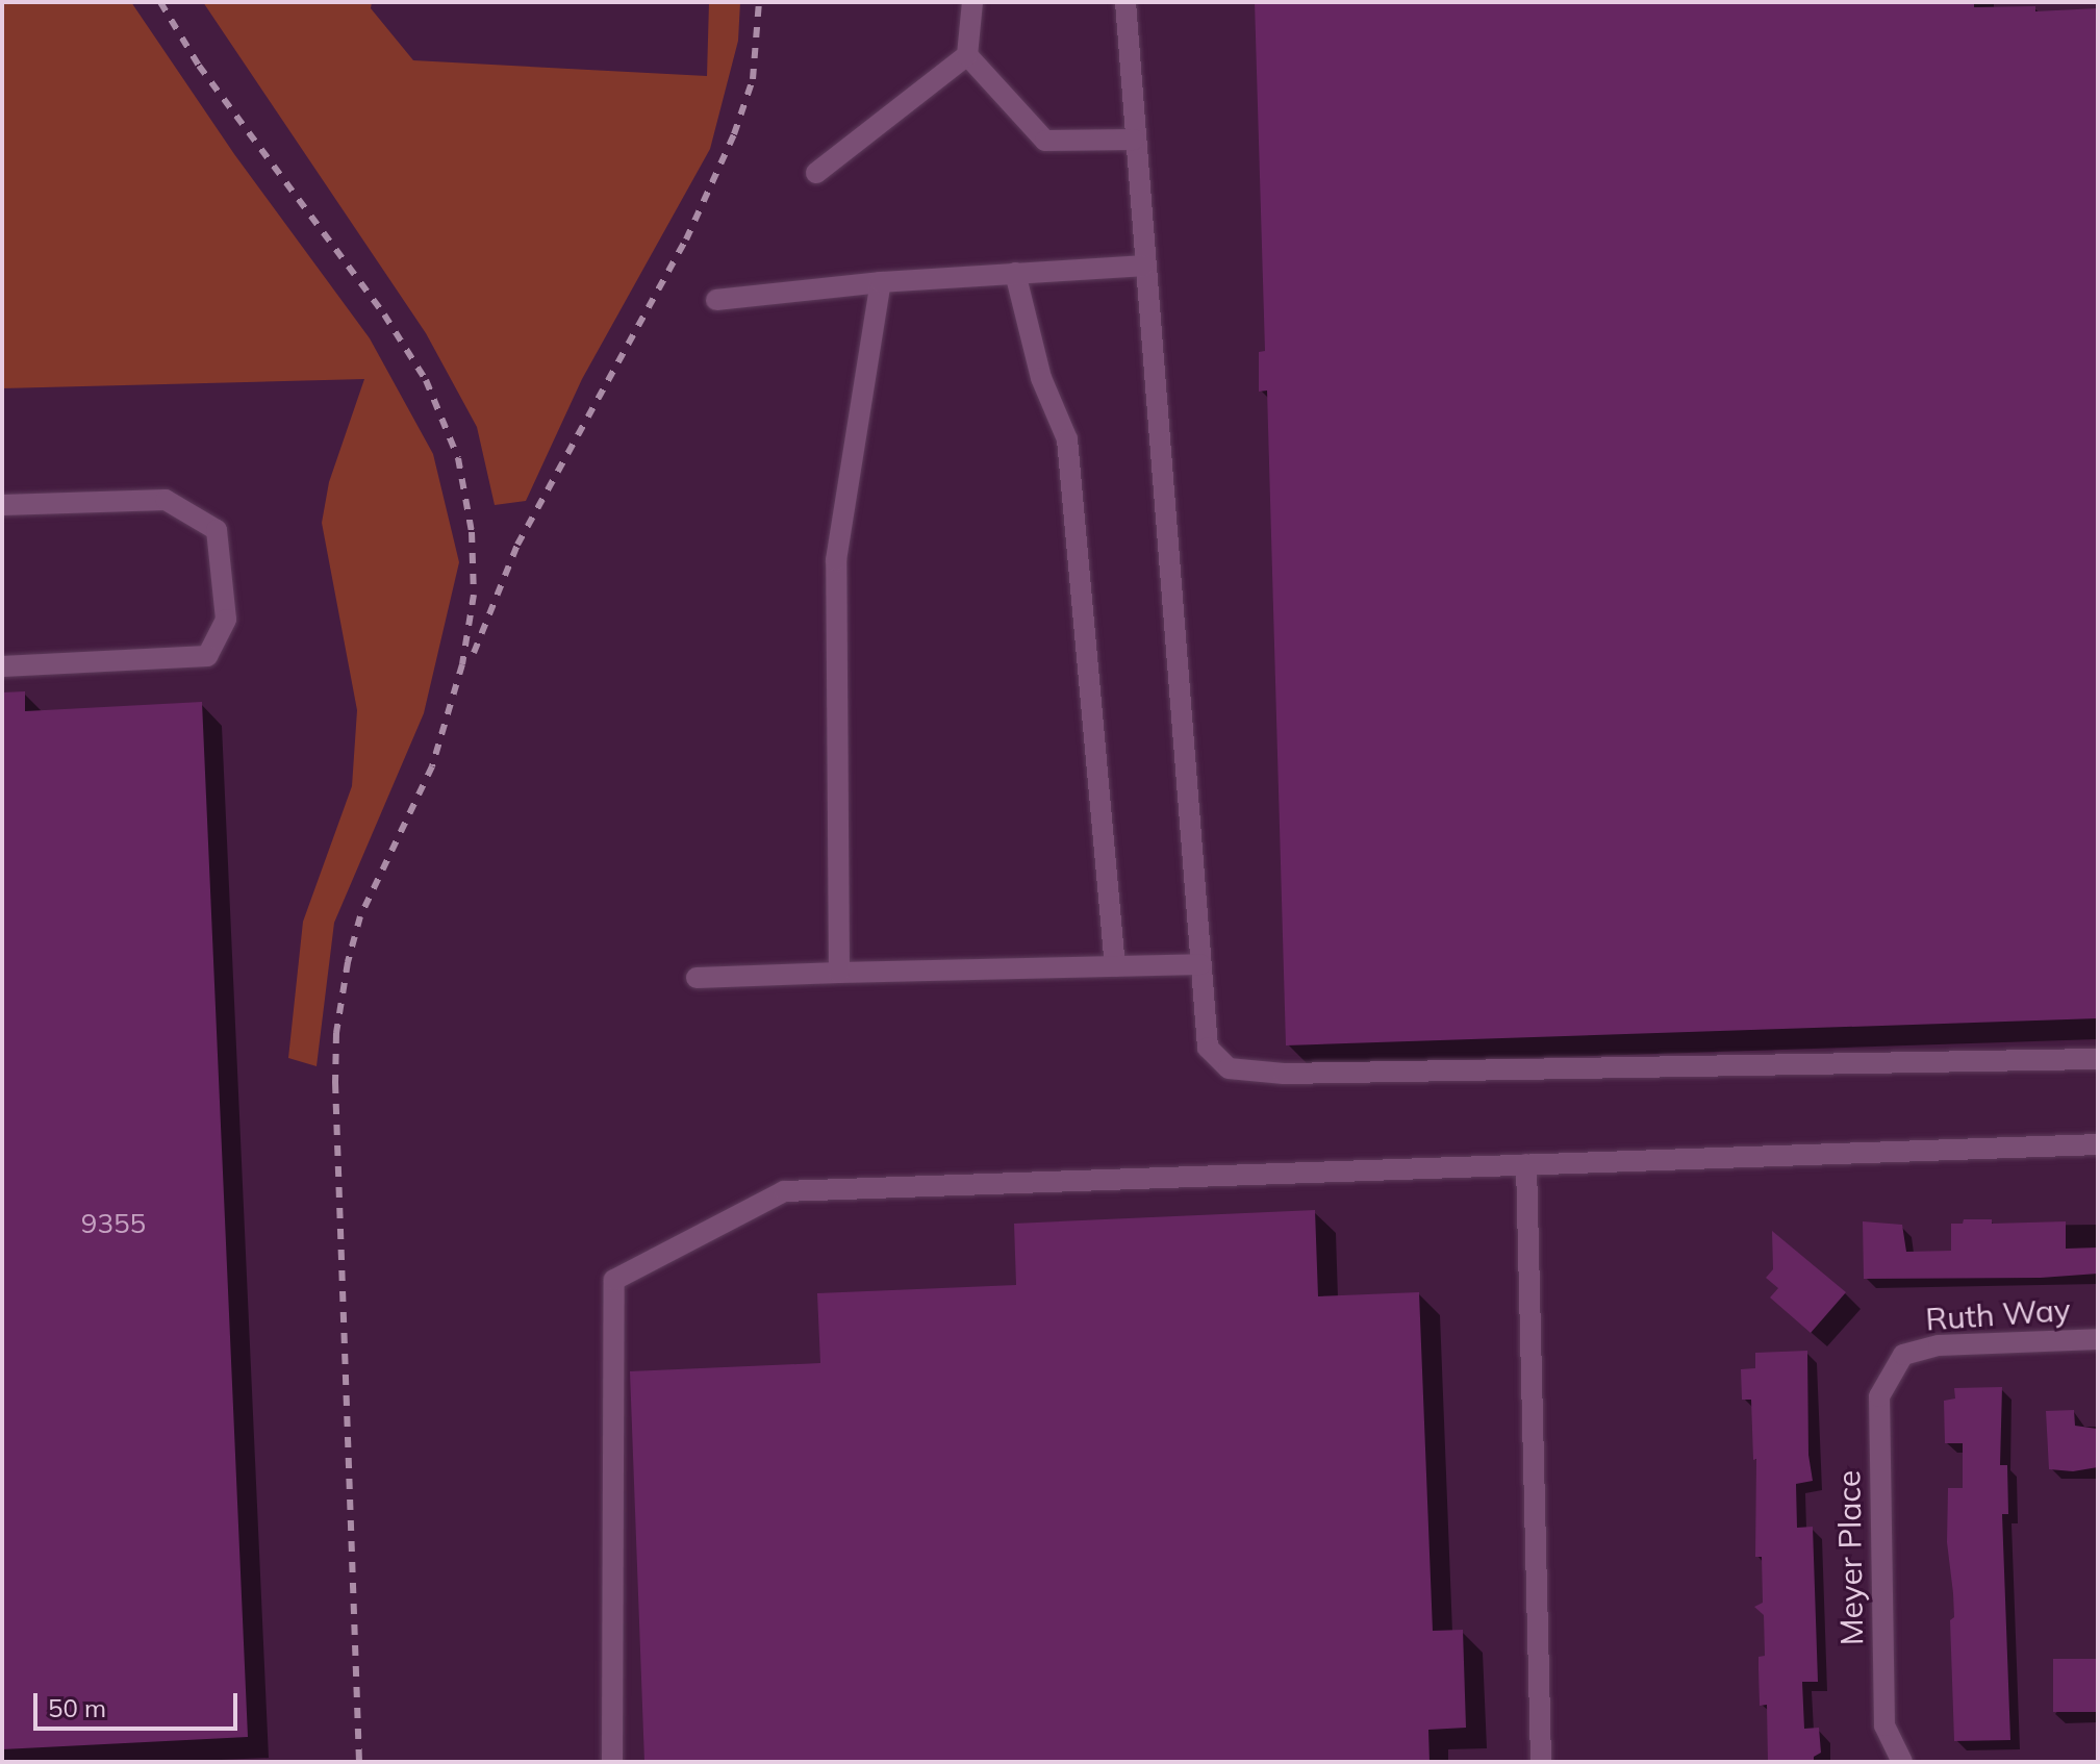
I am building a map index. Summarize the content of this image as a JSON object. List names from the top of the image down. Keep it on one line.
{"streets":{"street":["Ruth Way","Meyer Place"]},"crossings":[["Ruth Way","Meyer Place"]],"house_numbers":["9355"],"scale_bar":"50 m"}
